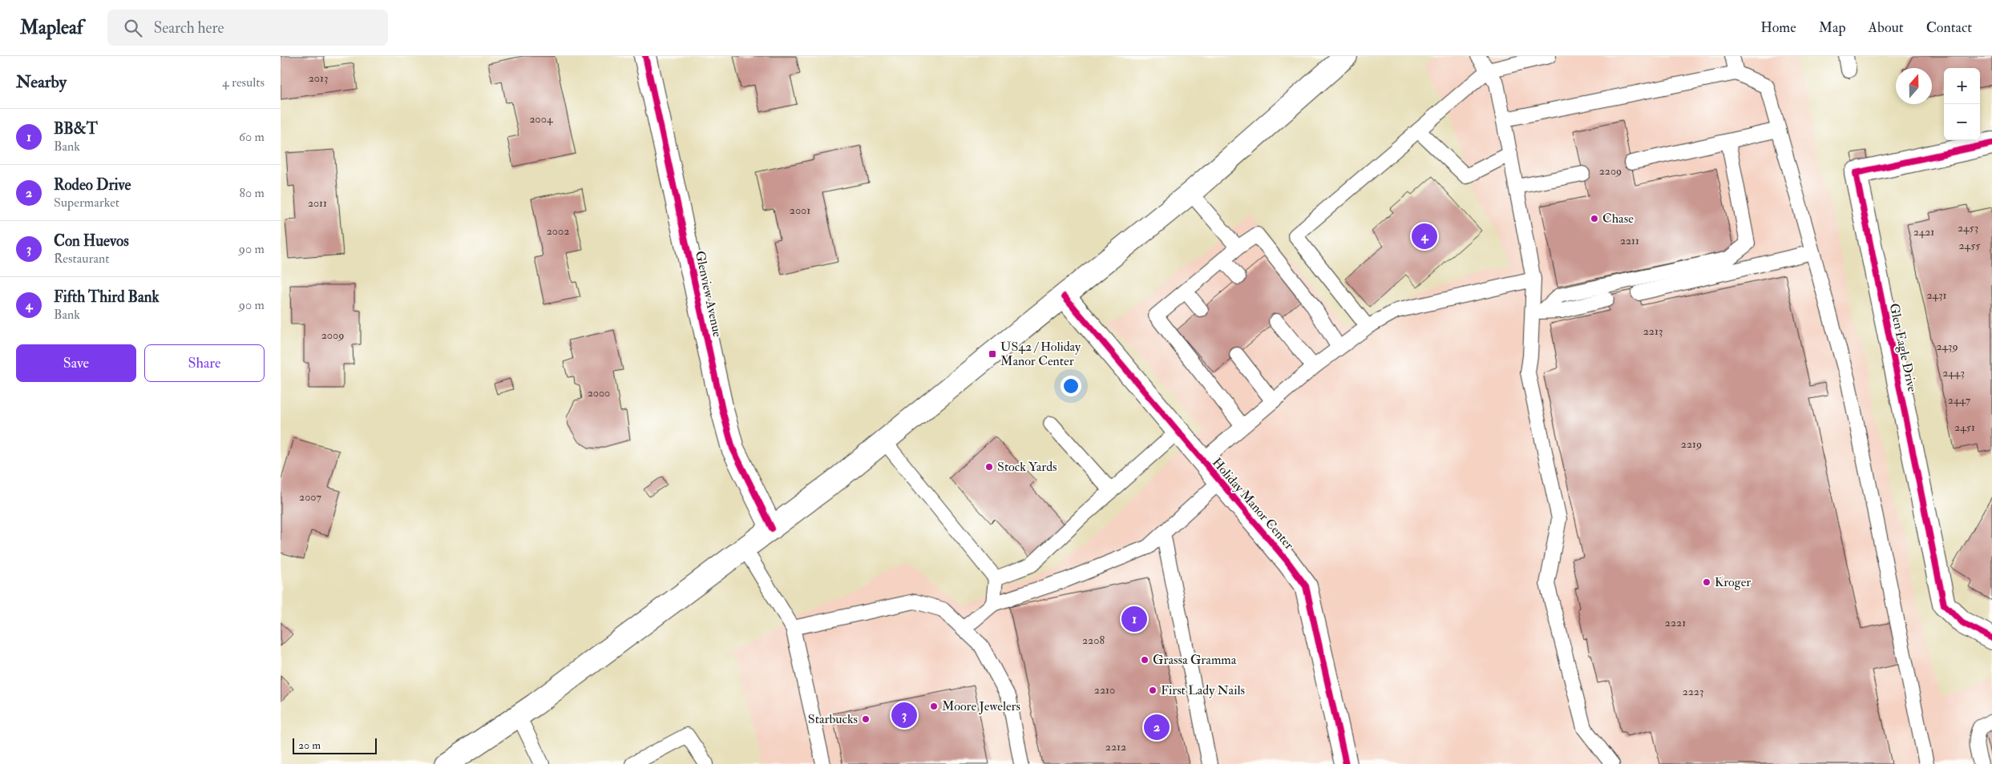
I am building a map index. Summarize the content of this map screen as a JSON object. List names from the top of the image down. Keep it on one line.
{"streets":{"street":["Glenview Avenue","Glen Eagle Drive","Holiday Manor Center"]},"places":{"other":["Chase","Stock Yards","Kroger","Grassa Gramma","First Lady Nails","Moore Jewelers","Starbucks"],"transit":["US42 / Holiday Manor Center"]},"house_numbers":["2013","2004","2209","2011","2001","2453","2002","2421","2211","2455","2431","2213","2009","2439","2443","2000","2447","2451","2219","2007","2221","2208","2210","2223","2212"],"scale_bar":"20 m","north":"top","page":{"header":"Mapleaf","search":"Search here","nav":["Home","Map","About","Contact"],"heading":["Nearby","4 results"],"map_buttons":["+","−"],"list":[{"mark":"1","name":"BB&T","note":"Bank","value":"60 m"},{"mark":"2","name":"Rodeo Drive","note":"Supermarket","value":"80 m"},{"mark":"3","name":"Con Huevos","note":"Restaurant","value":"90 m"},{"mark":"4","name":"Fifth Third Bank","note":"Bank","value":"90 m"}],"pins":["4","1","3","2"],"buttons":["Save","Share"],"scale":"20 m"}}
